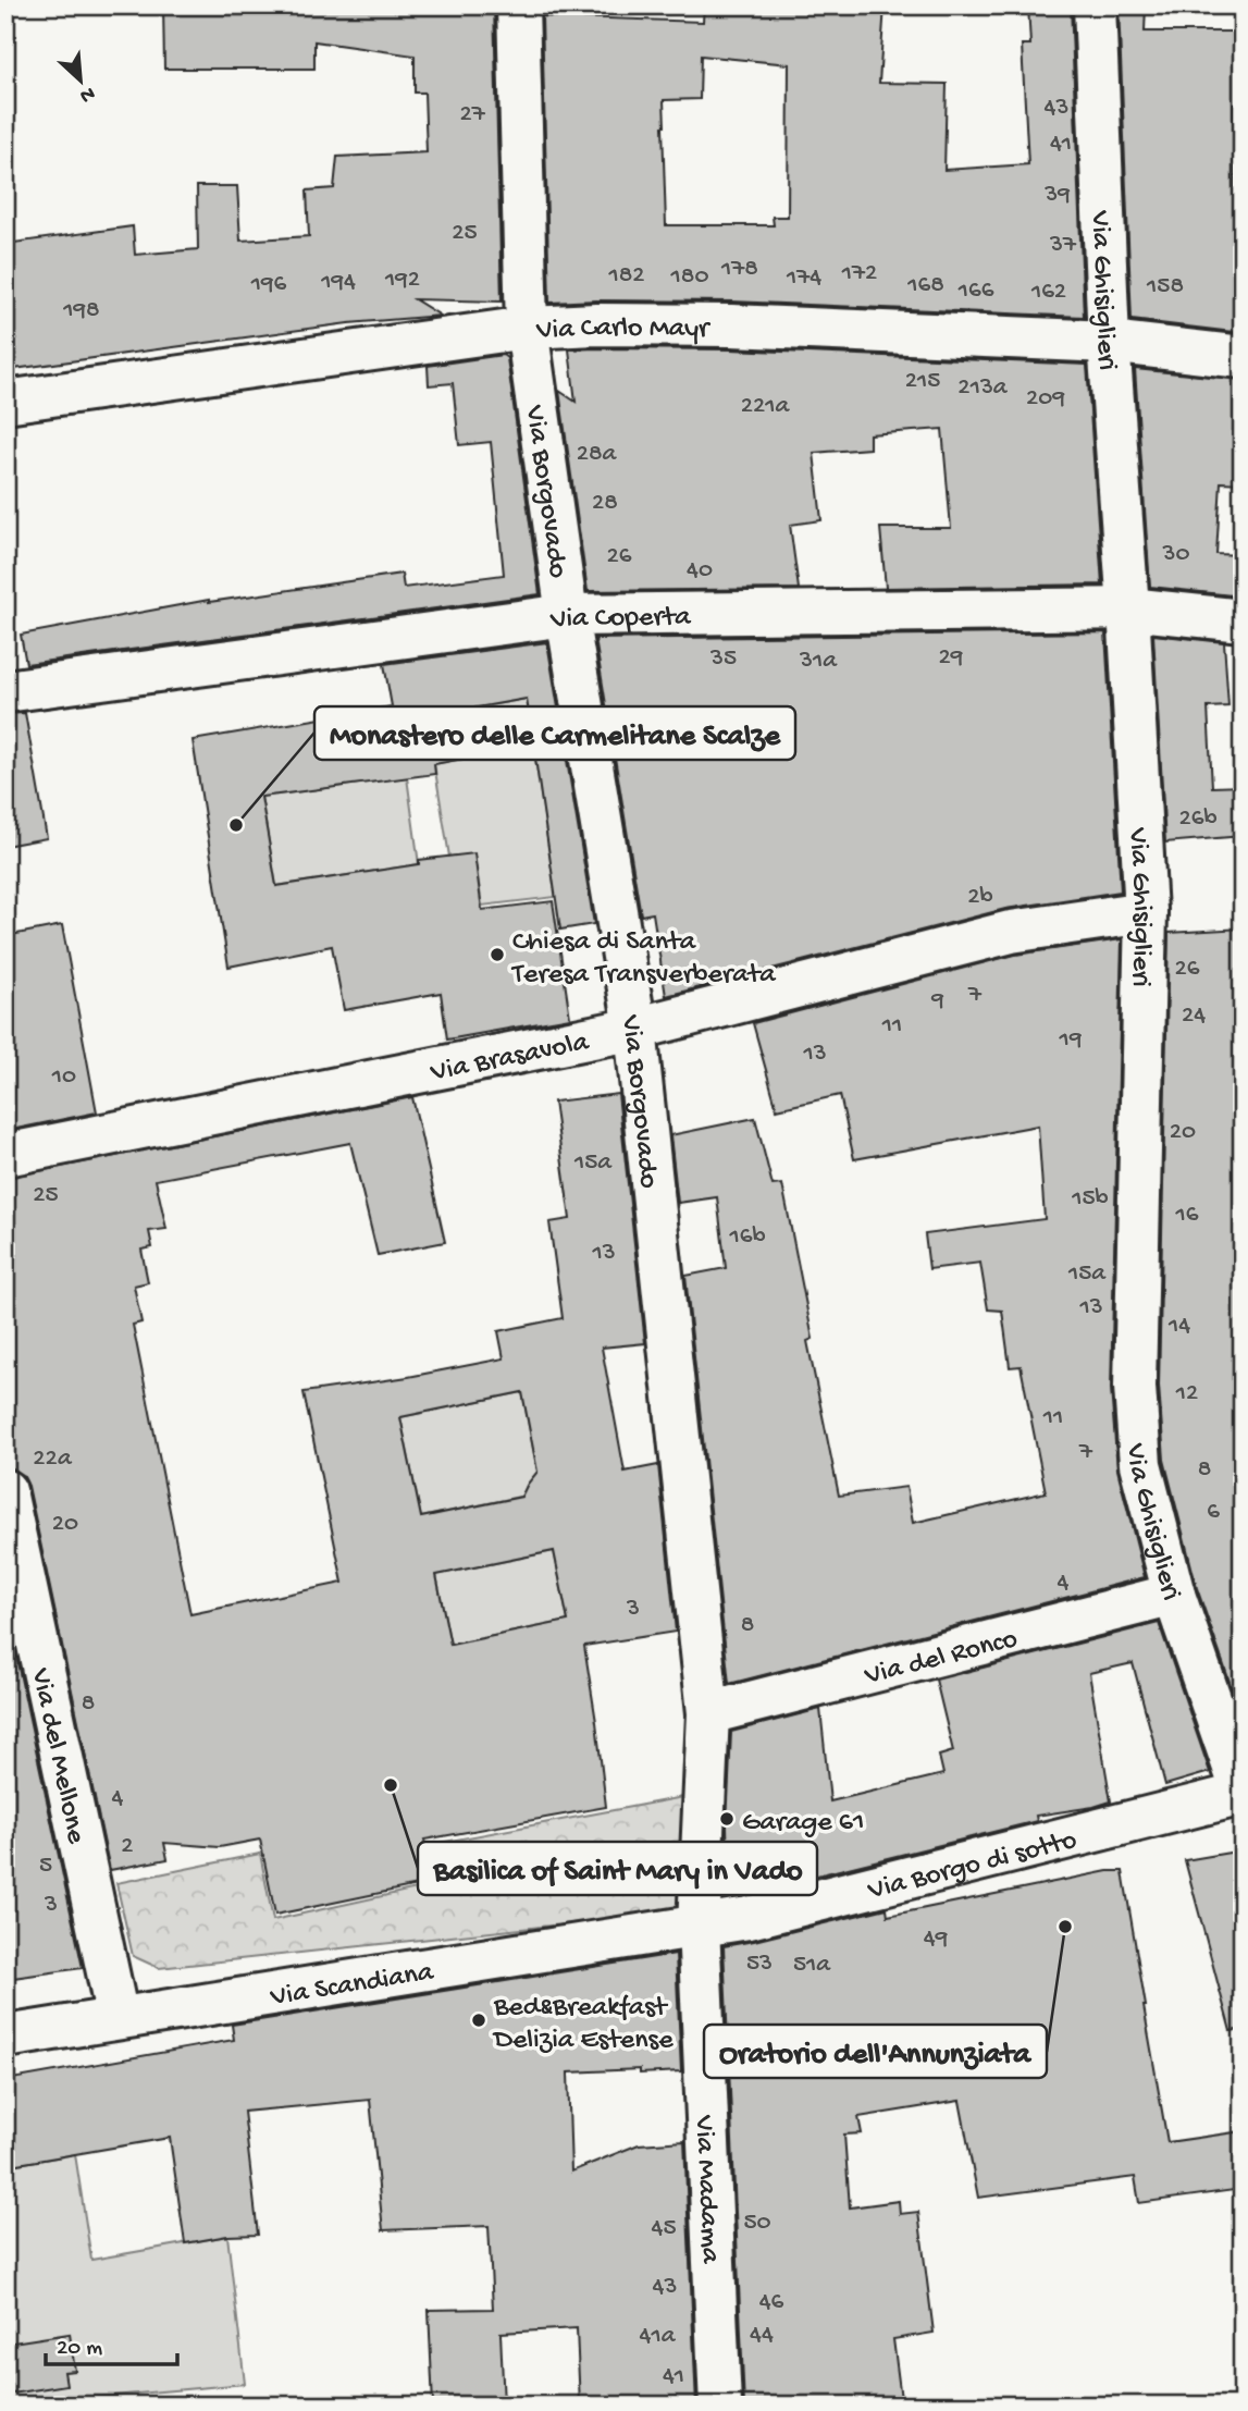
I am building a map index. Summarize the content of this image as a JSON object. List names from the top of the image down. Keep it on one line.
{"streets":{"street":["Via Ghisiglieri","Via Carlo Mayr","Via Borgovado","Via Coperta","Via Brasavola","Via del Ronco","Via del Mellone","Via Borgo di sotto","Via Scandiana","Via Madama"]},"crossings":[["Via Ghisiglieri","Via Carlo Mayr"],["Via Ghisiglieri","Via Coperta"],["Via Ghisiglieri","Via Brasavola"],["Via Ghisiglieri","Via del Ronco"],["Via Ghisiglieri","Via Borgo di sotto"],["Via Carlo Mayr","Via Borgovado"],["Via Borgovado","Via Coperta"],["Via Borgovado","Via Brasavola"],["Via Borgovado","Via del Ronco"],["Via Borgovado","Via Borgo di sotto"],["Via Borgovado","Via Scandiana"],["Via Borgovado","Via Madama"],["Via del Mellone","Via Scandiana"],["Via Borgo di sotto","Via Scandiana"],["Via Borgo di sotto","Via Madama"],["Via Scandiana","Via Madama"]],"places":["Monastero delle Carmelitane Scalze","Chiesa di Santa Teresa Transverberata","Basilica of Saint Mary in Vado","Garage 61","Oratorio dell'Annunziata","Bed&Breakfast Delizia Estense"],"house_numbers":["43","27","41","39","25","37","178","172","182","180","174","192","194","196","168","158","166","162","198","215","213a","209","221a","28a","28","30","26","40","29","35","31a","26b","2b","26","7","9","24","11","19","13","10","20","15a","25","15b","16","16b","13","15a","13","14","12","11","7","22a","8","6","20","4","3","8","8","4","2","5","3","49","53","51a","50","45","43","46","44","41a","41"],"scale_bar":"20 m","north":"bottom right"}
